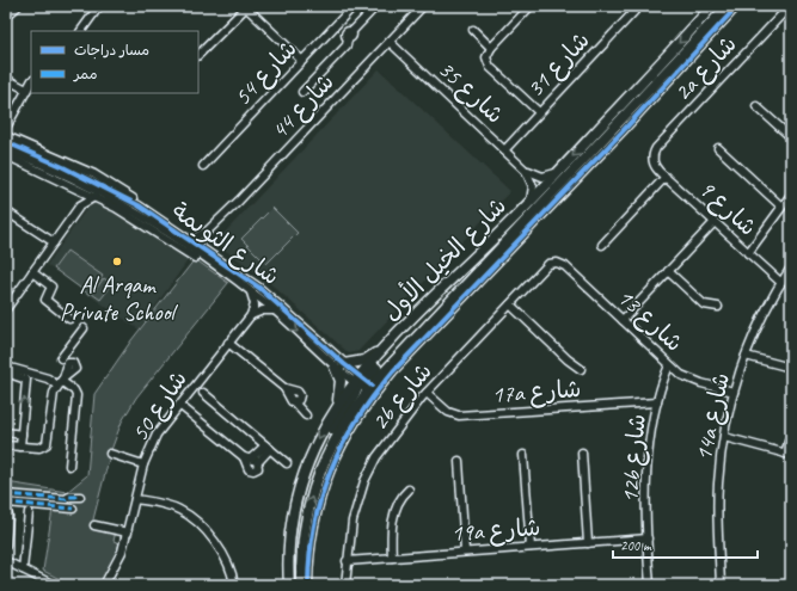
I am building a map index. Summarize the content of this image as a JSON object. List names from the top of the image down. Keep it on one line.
{"streets":{"main road":["شارع الخيل الأول"],"street":["شارع 31","2a شارع","شارع 54","شارع 35","شارع 44","شارع 9","شارع الثويمة","شارع 13","17a شارع","2b شارع","شارع 50","14a شارع","12b شارع","19a شارع"]},"crossings":[["شارع 31","شارع 35"],["2a شارع","شارع 9"],["شارع 35","شارع 44"],["شارع 44","شارع الثويمة"],["شارع 9","14a شارع"],["شارع الثويمة","شارع الخيل الأول"],["شارع 13","2b شارع"],["شارع 13","14a شارع"],["شارع 13","12b شارع"],["17a شارع","2b شارع"],["17a شارع","12b شارع"],["2b شارع","19a شارع"],["12b شارع","19a شارع"]],"places":["Al Arqam Private School"],"legend":["مسار دراجات","ممر"],"scale_bar":"200 m"}
